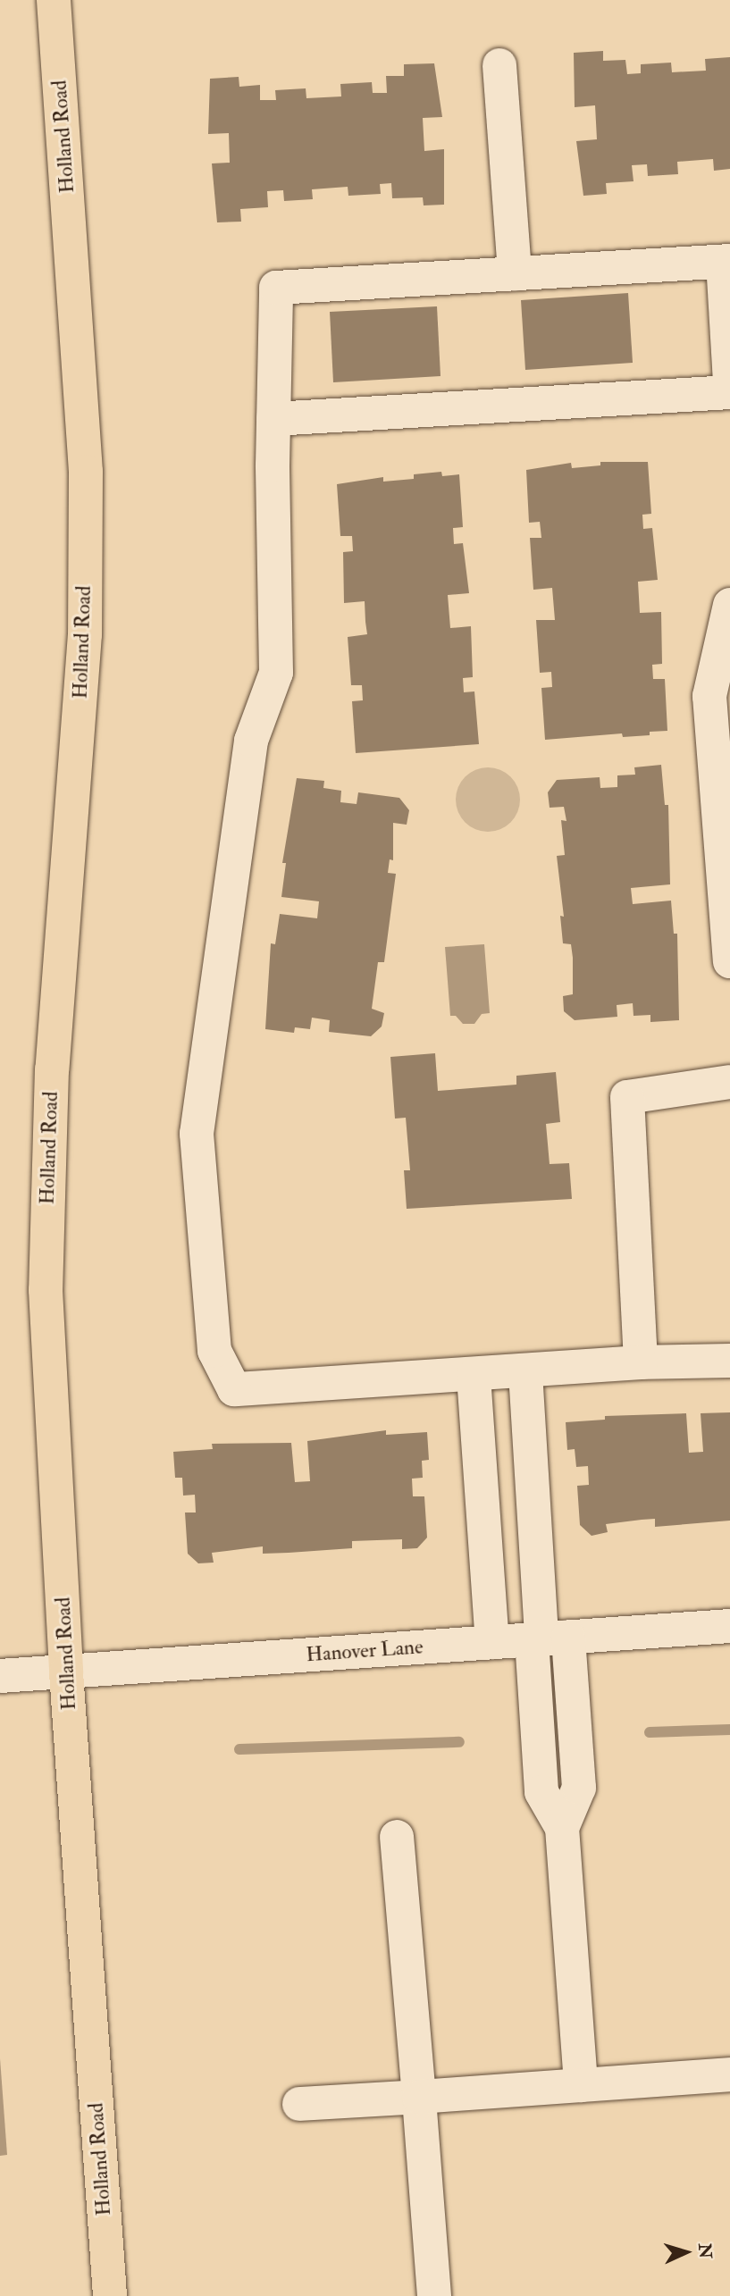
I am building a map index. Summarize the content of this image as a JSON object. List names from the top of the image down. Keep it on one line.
{"streets":{"main road":["Holland Road"],"street":["Hanover Lane"]},"crossings":[["Holland Road","Hanover Lane"]],"north":"right"}
